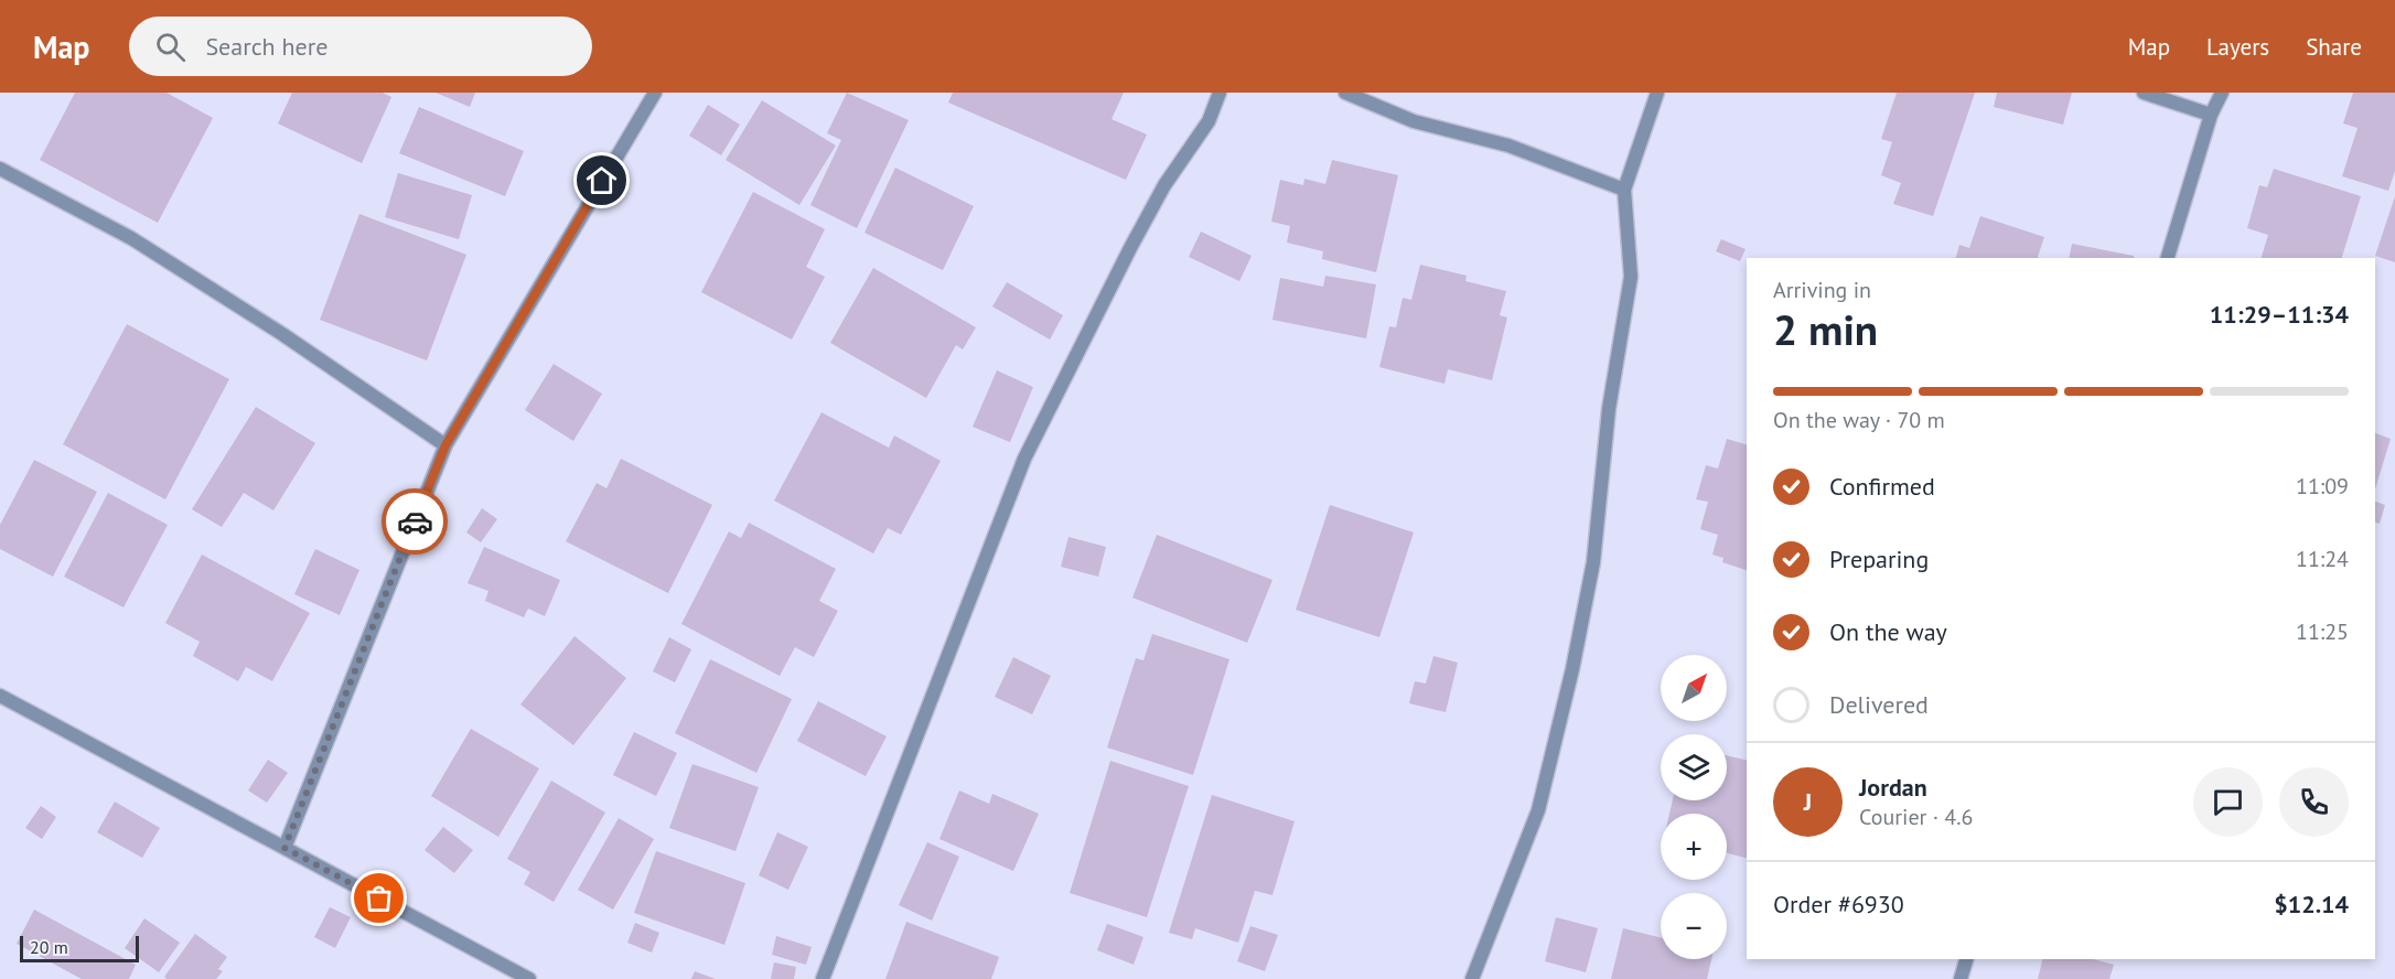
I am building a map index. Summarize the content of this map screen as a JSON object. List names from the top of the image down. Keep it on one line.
{"scale_bar":"20 m","north":"top right","page":{"header":"Map","search":"Search here","nav":["Map","Layers","Share"],"heading":["2 min","Arriving in","11:29–11:34"],"panel":["Jordan","Courier · 4.6","Order #6930","$12.14"],"bar":"On the way · 70 m","list":[["Confirmed","11:09"],["Preparing","11:24"],["On the way","11:25"],"Delivered"],"map_buttons":["+","−"],"round":"J","scale":"20 m"}}
